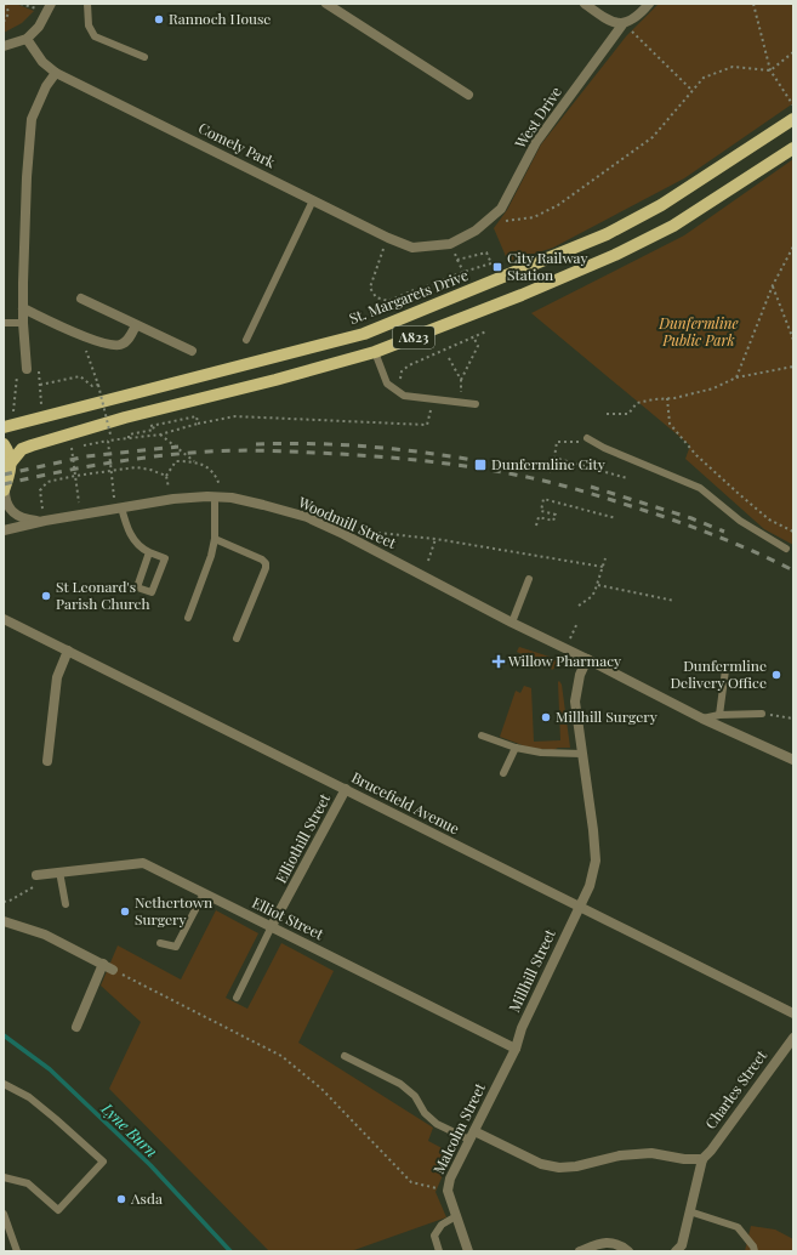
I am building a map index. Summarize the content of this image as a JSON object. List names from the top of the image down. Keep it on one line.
{"streets":{"main road":["St. Margarets Drive","A823"],"street":["West Drive","Comely Park","Woodmill Street","Brucefield Avenue","Elliothill Street","Elliot Street","Millhill Street","Charles Street","Malcolm Street"]},"crossings":[["West Drive","Comely Park"],["Woodmill Street","Millhill Street"],["Brucefield Avenue","Elliothill Street"],["Brucefield Avenue","Millhill Street"],["Elliothill Street","Elliot Street"],["Elliot Street","Millhill Street"],["Elliot Street","Malcolm Street"],["Millhill Street","Malcolm Street"]],"water":["Lyne Burn"],"parks":["Dunfermline Public Park"],"places":{"other":["Rannoch House","St Leonard's Parish Church","Dunfermline Delivery Office","Millhill Surgery","Nethertown Surgery","Asda"],"transit":["City Railway Station","Dunfermline City"],"health":["Willow Pharmacy"]}}
